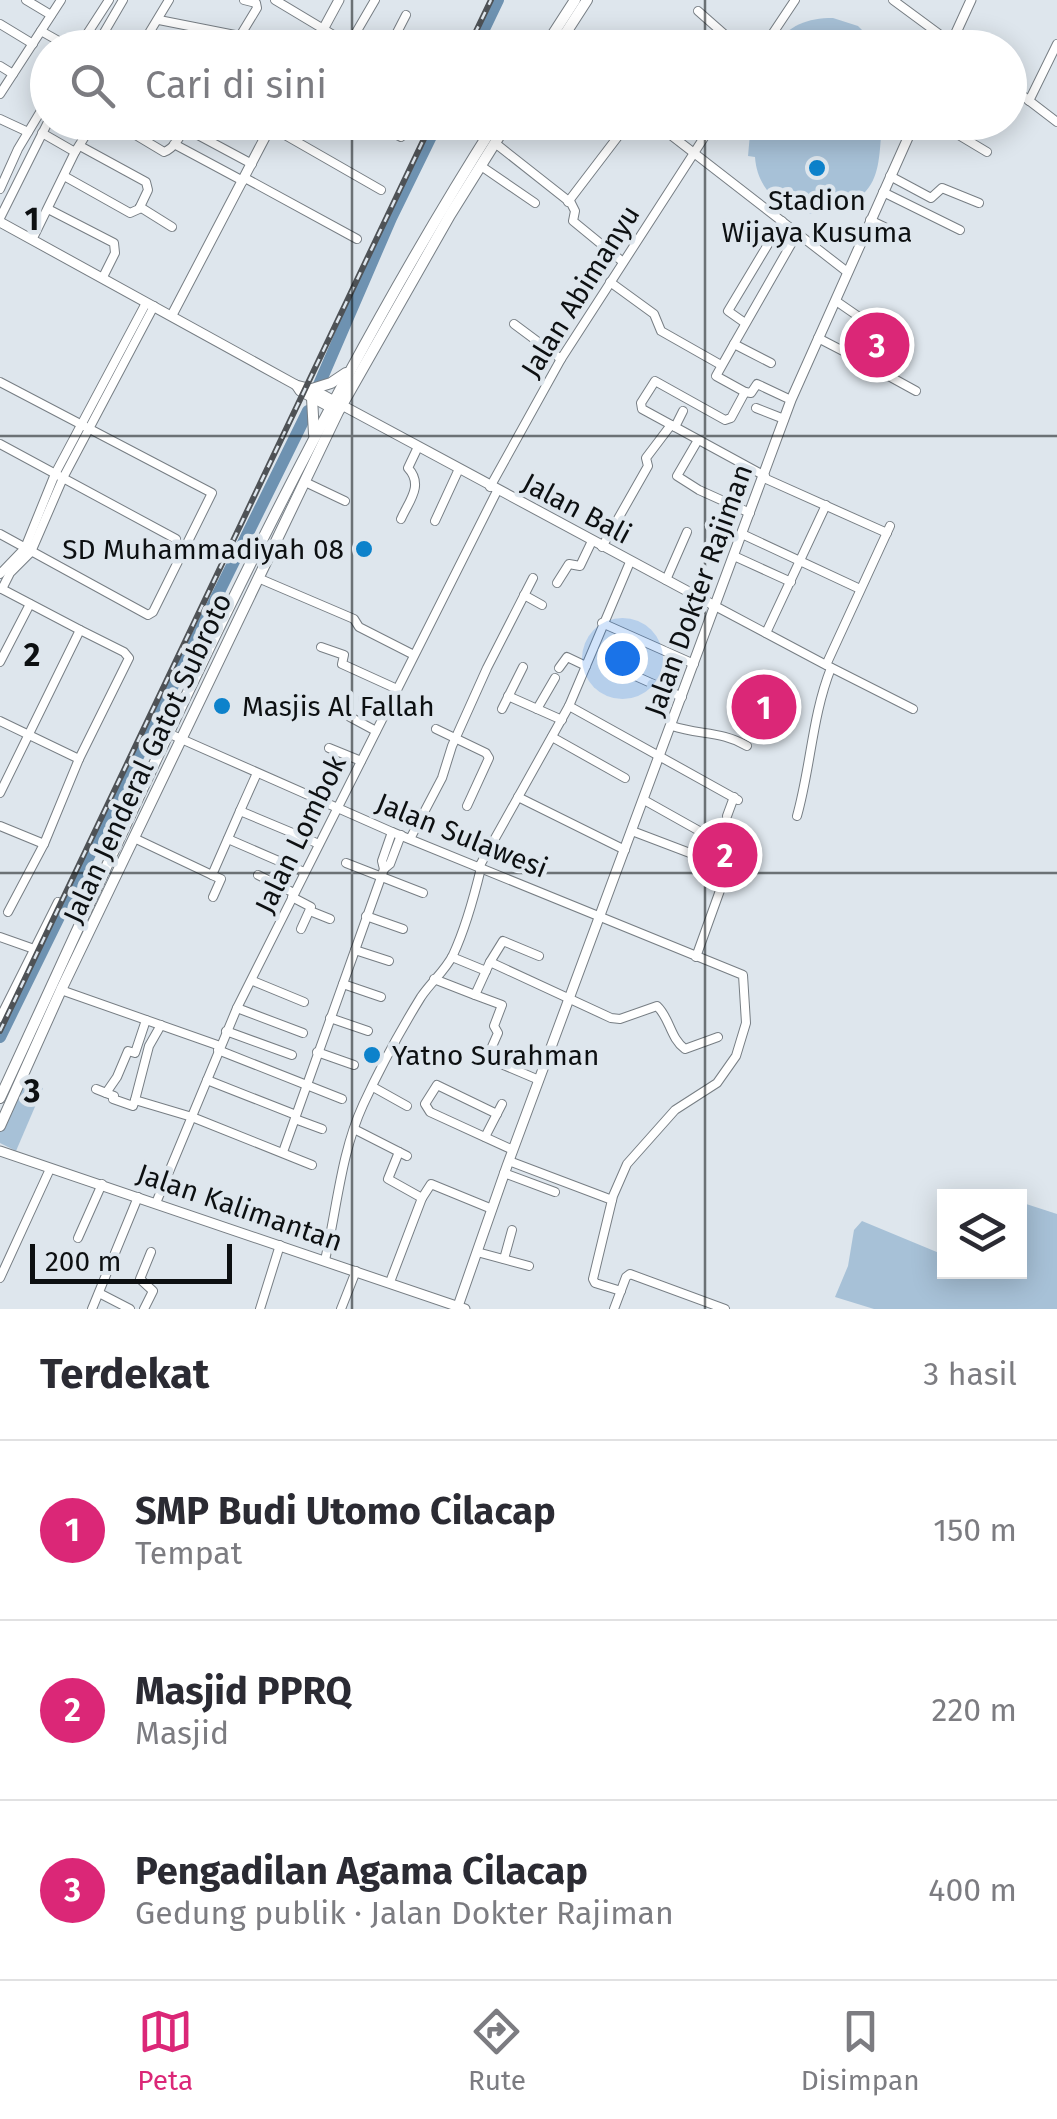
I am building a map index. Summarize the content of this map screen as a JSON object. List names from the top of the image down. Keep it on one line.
{"streets":{"main road":["Jalan Jenderal Gatot Subroto"],"street":["Jalan Abimanyu","Jalan Bali","Jalan Dokter Rajiman","Jalan Lombok","Jalan Sulawesi","Jalan Kalimantan"]},"crossings":[["Jalan Abimanyu","Jalan Bali"],["Jalan Abimanyu","Jalan Lombok"],["Jalan Bali","Jalan Dokter Rajiman"],["Jalan Bali","Jalan Jenderal Gatot Subroto"],["Jalan Bali","Jalan Lombok"],["Jalan Dokter Rajiman","Jalan Sulawesi"],["Jalan Dokter Rajiman","Jalan Kalimantan"],["Jalan Jenderal Gatot Subroto","Jalan Sulawesi"],["Jalan Lombok","Jalan Sulawesi"],["Jalan Lombok","Jalan Kalimantan"]],"places":["Stadion Wijaya Kusuma","SD Muhammadiyah 08","Masjis Al Fallah","Yatno Surahman"],"scale_bar":"200 m","page":{"search":"Cari di sini","pins":["3","1","2"],"scale":"200 m","heading":["Terdekat","3 hasil"],"list":[{"mark":"1","name":"SMP Budi Utomo Cilacap","note":"Tempat","value":"150 m"},{"mark":"2","name":"Masjid PPRQ","note":"Masjid","value":"220 m"},{"mark":"3","name":"Pengadilan Agama Cilacap","note":"Gedung publik · Jalan Dokter Rajiman","value":"400 m"}],"nav":["Peta","Rute","Disimpan"]},"grid":{"rows":["1","2","3"]}}
